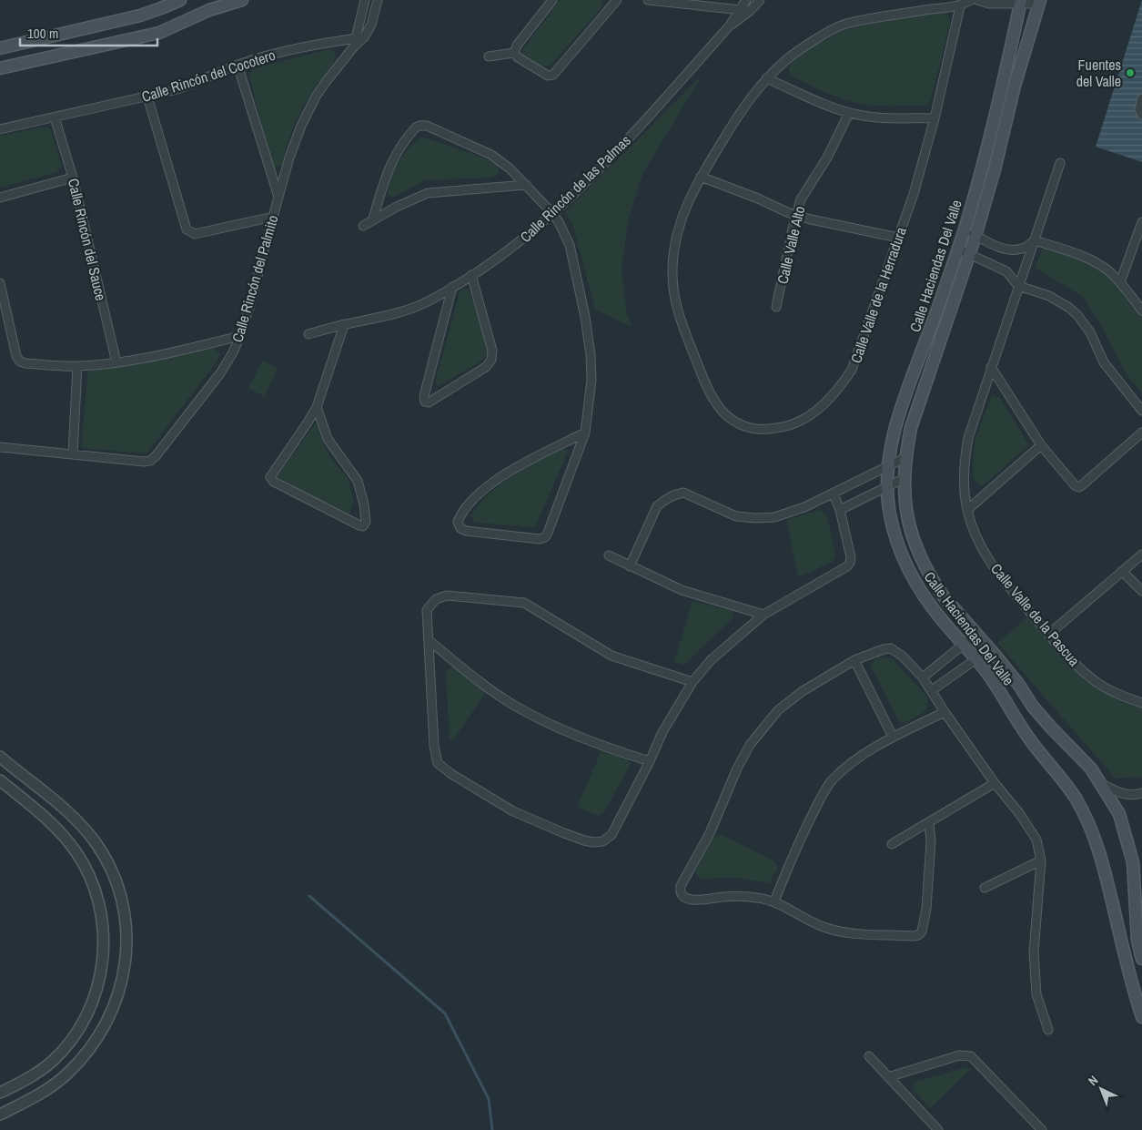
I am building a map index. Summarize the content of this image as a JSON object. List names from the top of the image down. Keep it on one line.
{"streets":{"main road":["Calle Haciendas Del Valle"],"street":["Calle Rincón del Cocotero","Calle Rincón de las Palmas","Calle Rincón del Sauce","Calle Valle Alto","Calle Rincón del Palmito","Calle Valle de la Herradura","Calle Valle de la Pascua"]},"crossings":[["Calle Rincón del Cocotero","Calle Rincón del Sauce"],["Calle Rincón del Cocotero","Calle Rincón del Palmito"]],"places":["Fuentes del Valle"],"scale_bar":"100 m","north":"top left"}
